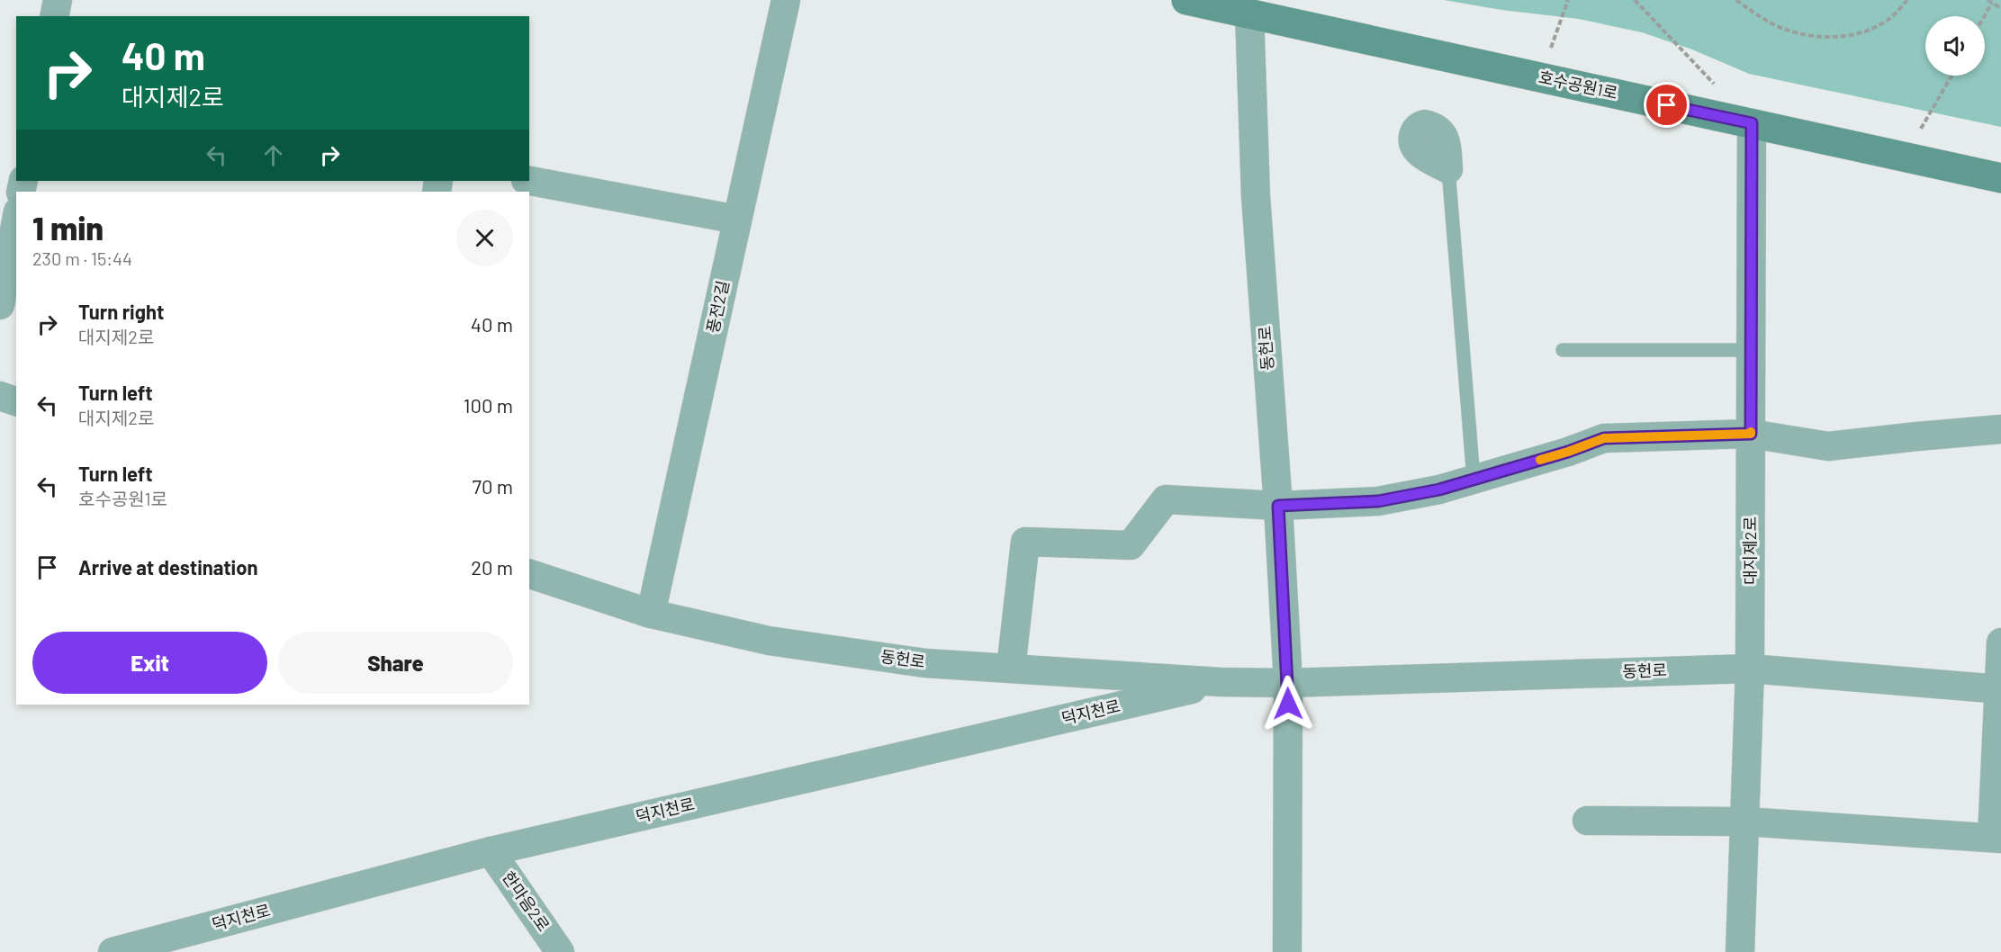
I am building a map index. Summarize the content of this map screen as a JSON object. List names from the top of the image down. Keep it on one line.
{"streets":{"main road":["호수공원1로"],"street":["풍전2길","동헌로","대지제2로","덕지천로","한마음2로"]},"crossings":[["호수공원1로","동헌로"],["호수공원1로","대지제2로"],["풍전2길","동헌로"],["동헌로","대지제2로"],["동헌로","덕지천로"],["덕지천로","한마음2로"]],"page":{"turn":["40 m","대지제2로"],"heading":["1 min","230 m · 15:44"],"list":[{"name":"Turn right","note":"대지제2로","value":"40 m"},{"name":"Turn left","note":"대지제2로","value":"100 m"},{"name":"Turn left","note":"호수공원1로","value":"70 m"},{"name":"Arrive at destination","value":"20 m"}],"buttons":["Exit","Share"]}}
